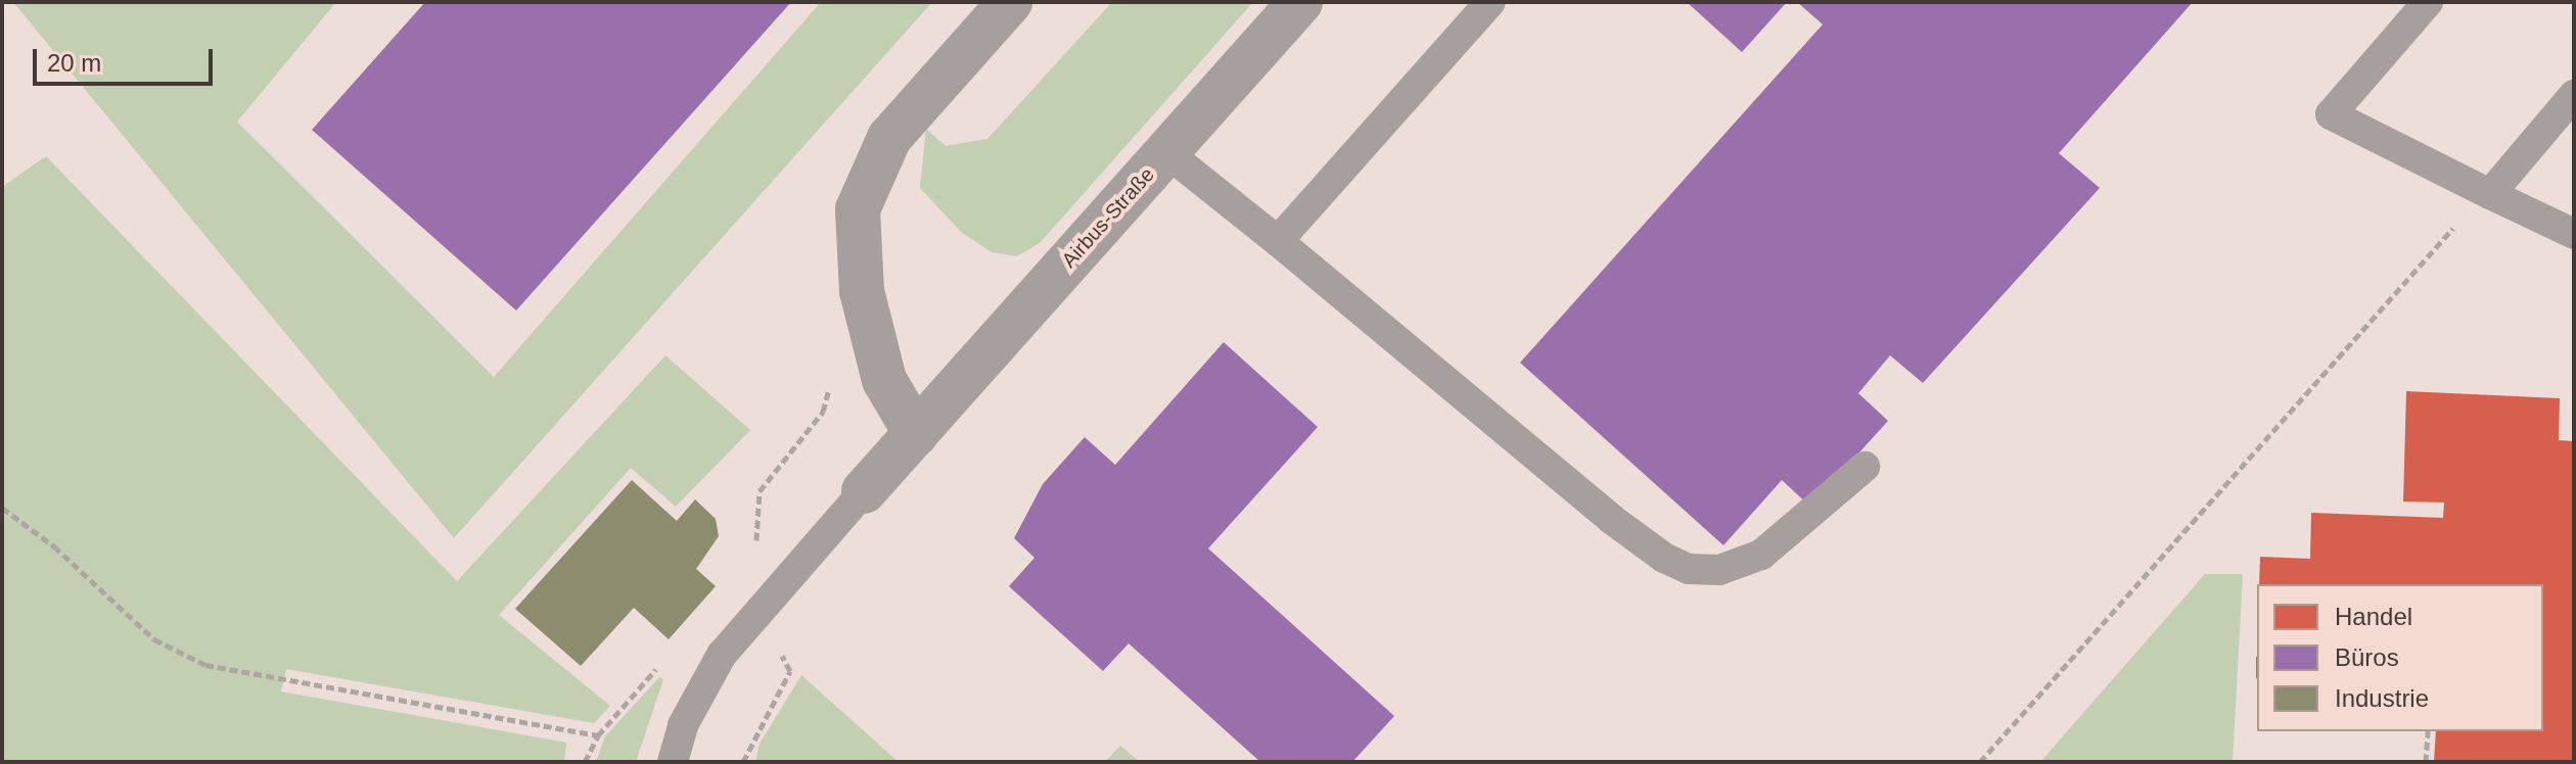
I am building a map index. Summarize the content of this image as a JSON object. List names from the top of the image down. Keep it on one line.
{"streets":{"street":["Airbus-Straße"]},"legend":["Handel","Büros","Industrie"],"scale_bar":"20 m"}
